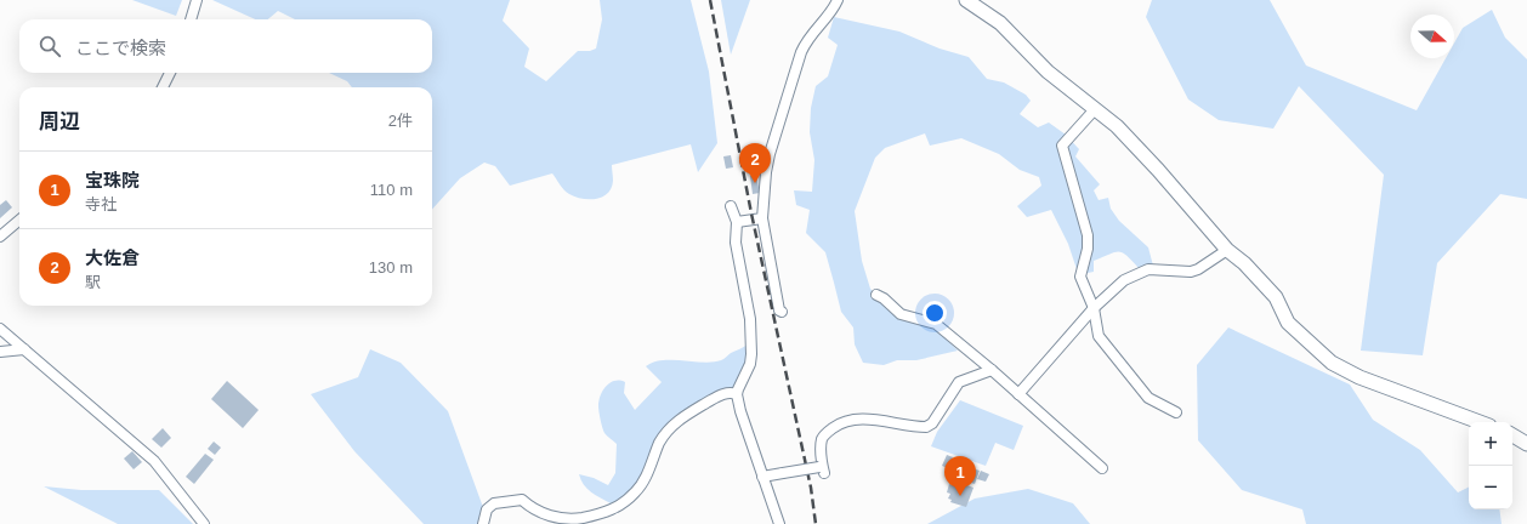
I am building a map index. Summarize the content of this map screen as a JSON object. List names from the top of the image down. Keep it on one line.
{"north":"right","page":{"search":"ここで検索","heading":["周辺","2件"],"pins":["2","1"],"list":[{"mark":"1","name":"宝珠院","note":"寺社","value":"110 m"},{"mark":"2","name":"大佐倉","note":"駅","value":"130 m"}],"map_buttons":["+","−"]}}
